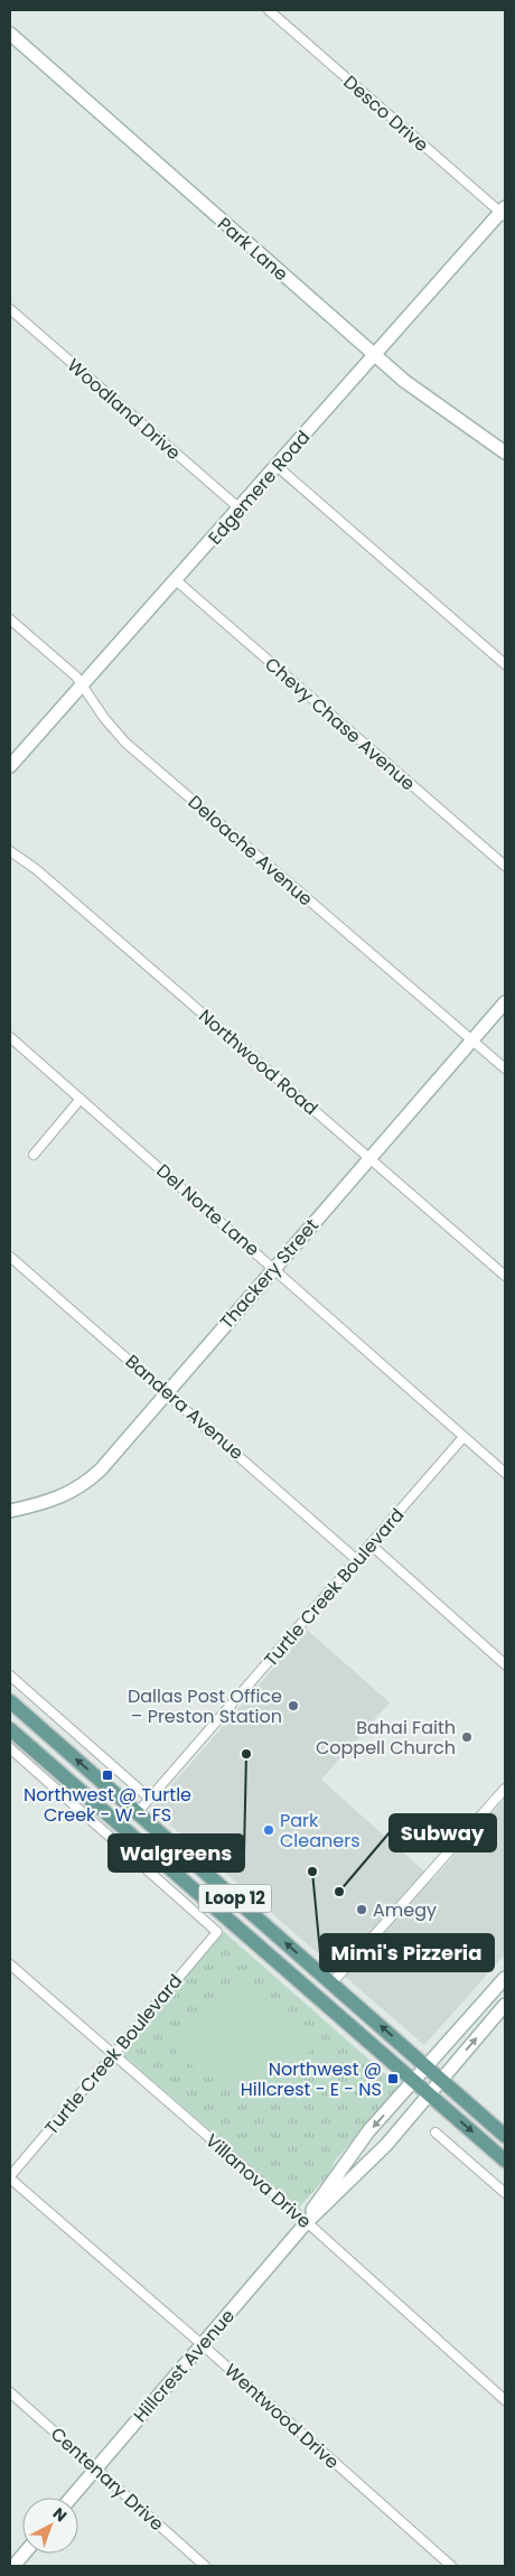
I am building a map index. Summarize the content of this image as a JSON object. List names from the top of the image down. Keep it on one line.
{"streets":{"main road":["Loop 12"],"street":["Desco Drive","Park Lane","Woodland Drive","Edgemere Road","Chevy Chase Avenue","Deloache Avenue","Northwood Road","Del Norte Lane","Thackery Street","Bandera Avenue","Turtle Creek Boulevard","Villanova Drive","Hillcrest Avenue","Wentwood Drive","Centenary Drive"]},"crossings":[["Desco Drive","Edgemere Road"],["Park Lane","Edgemere Road"],["Woodland Drive","Edgemere Road"],["Edgemere Road","Chevy Chase Avenue"],["Edgemere Road","Deloache Avenue"],["Deloache Avenue","Thackery Street"],["Northwood Road","Thackery Street"],["Del Norte Lane","Thackery Street"],["Del Norte Lane","Turtle Creek Boulevard"],["Thackery Street","Bandera Avenue"],["Bandera Avenue","Turtle Creek Boulevard"],["Turtle Creek Boulevard","Loop 12"],["Turtle Creek Boulevard","Villanova Drive"],["Turtle Creek Boulevard","Wentwood Drive"],["Loop 12","Hillcrest Avenue"],["Villanova Drive","Hillcrest Avenue"],["Hillcrest Avenue","Wentwood Drive"],["Hillcrest Avenue","Centenary Drive"]],"places":{"other":["Dallas Post Office – Preston Station","Bahai Faith Coppell Church","Walgreens","Park Cleaners","Mimi's Pizzeria","Subway","Amegy"],"transit":["Northwest @ Turtle Creek - W - FS","Northwest @ Hillcrest - E - NS"]},"north":"top right"}
